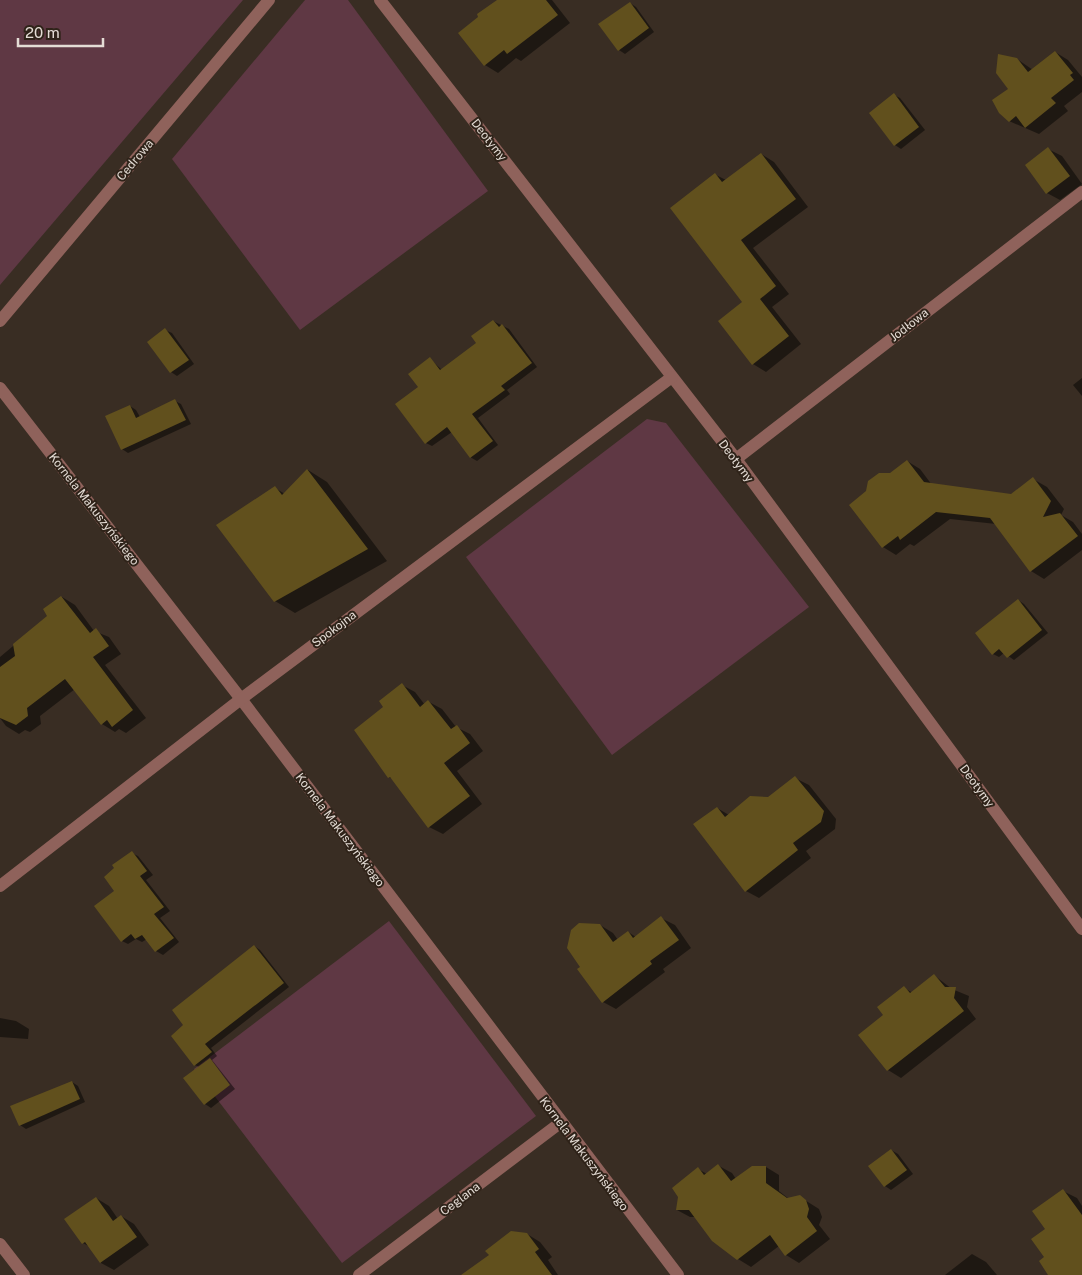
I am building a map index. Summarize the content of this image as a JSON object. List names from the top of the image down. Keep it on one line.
{"streets":{"street":["Deotymy","Cedrowa","Jodłowa","Kornela Makuszyńskiego","Spokojna","Ceglana"]},"crossings":[["Deotymy","Jodłowa"],["Deotymy","Spokojna"],["Kornela Makuszyńskiego","Spokojna"],["Kornela Makuszyńskiego","Ceglana"]],"scale_bar":"20 m"}
